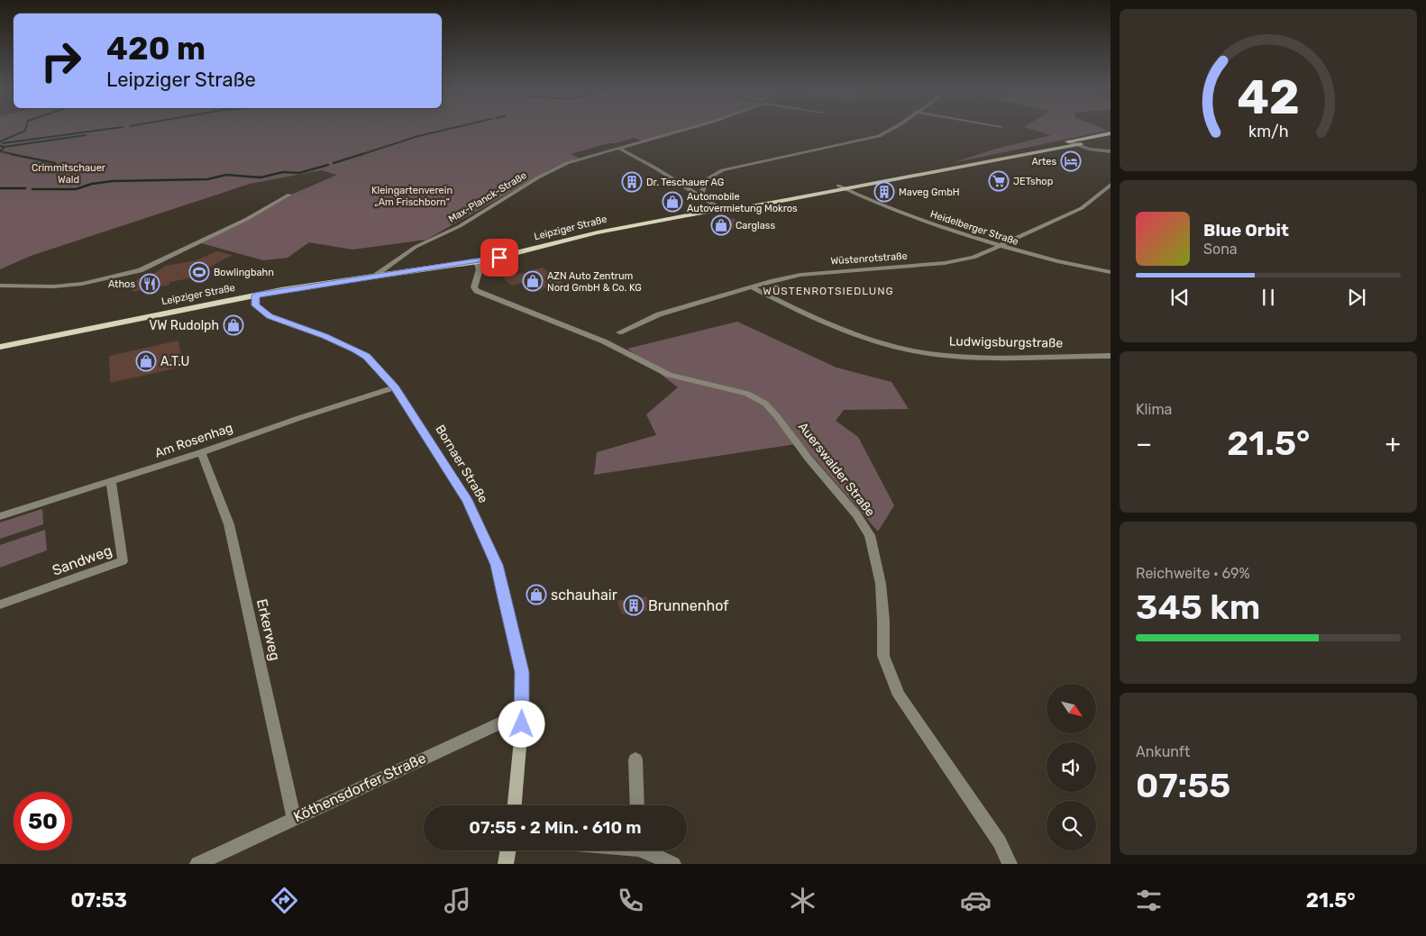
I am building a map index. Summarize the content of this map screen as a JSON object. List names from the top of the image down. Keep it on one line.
{"streets":{"highway":["Leipziger Straße"],"main road":["Bornaer Straße"],"street":["Max-Planck-Straße","Heidelberger Straße","Wüstenrotstraße","Ludwigsburgstraße","Am Rosenhag","Auerswalder Straße","Sandweg","Erkerweg","Köthensdorfer Straße"]},"crossings":[["Max-Planck-Straße","Leipziger Straße"],["Leipziger Straße","Heidelberger Straße"],["Leipziger Straße","Bornaer Straße"],["Leipziger Straße","Auerswalder Straße"],["Heidelberger Straße","Wüstenrotstraße"],["Wüstenrotstraße","Ludwigsburgstraße"],["Am Rosenhag","Bornaer Straße"],["Am Rosenhag","Sandweg"],["Am Rosenhag","Erkerweg"],["Bornaer Straße","Köthensdorfer Straße"],["Erkerweg","Köthensdorfer Straße"]],"districts":["WÜSTENROTSIEDLUNG"],"parks":["Crimmitschauer Wald","Kleingartenverein „Am Frischborn“"],"places":{"hotel":["Artes"],"supermarket":["JETshop"],"building":["Dr. Teschauer AG","Maveg GmbH","Brunnenhof"],"shop":["Automobile Autovermietung Mokros","Carglass","AZN Auto Zentrum Nord GmbH & Co. KG","VW Rudolph","A.T.U","schauhair"],"sports":["Bowlingbahn"],"restaurant":["Athos"]},"north":"bottom right","page":{"turn":["420 m","Leipziger Straße"],"song":["Blue Orbit","Sona"],"tile":["Klima",["Reichweite · 69%","345 km"],["Ankunft","07:55"]],"heat":["−","21.5°","+"],"limit":"50","trip":"07:55 · 2 Min. · 610 m","tabs":["07:53","21.5°"],"gauge":["42","km/h"]}}
